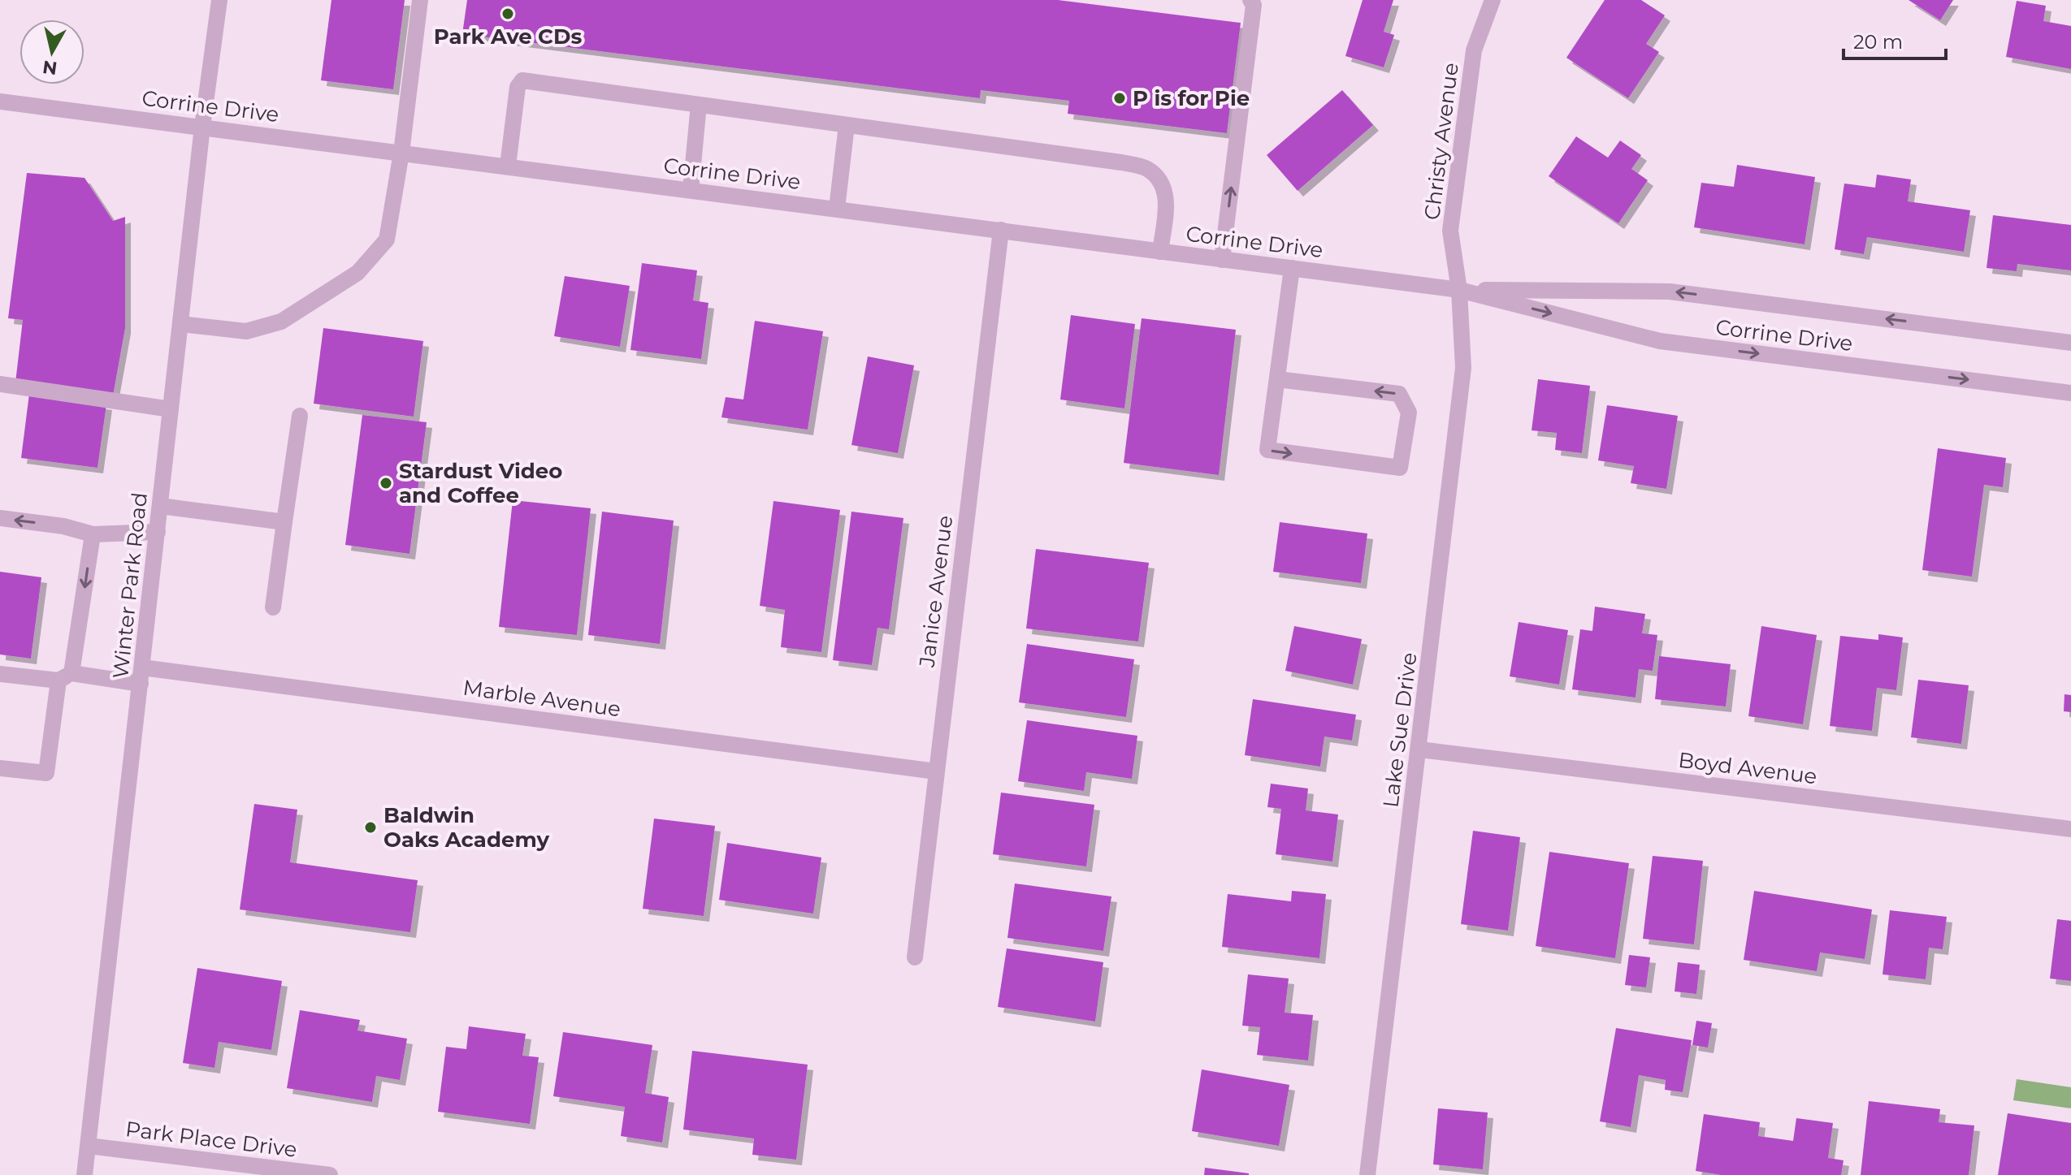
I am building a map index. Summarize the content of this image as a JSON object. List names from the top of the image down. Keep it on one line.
{"streets":{"street":["Corrine Drive","Christy Avenue","Winter Park Road","Janice Avenue","Marble Avenue","Lake Sue Drive","Boyd Avenue","Park Place Drive"]},"crossings":[["Corrine Drive","Christy Avenue"],["Corrine Drive","Winter Park Road"],["Corrine Drive","Janice Avenue"],["Corrine Drive","Lake Sue Drive"],["Christy Avenue","Lake Sue Drive"],["Winter Park Road","Marble Avenue"],["Winter Park Road","Park Place Drive"],["Janice Avenue","Marble Avenue"],["Lake Sue Drive","Boyd Avenue"]],"places":["Park Ave CDs","P is for Pie","Stardust Video and Coffee","Baldwin Oaks Academy"],"scale_bar":"20 m","north":"bottom"}
